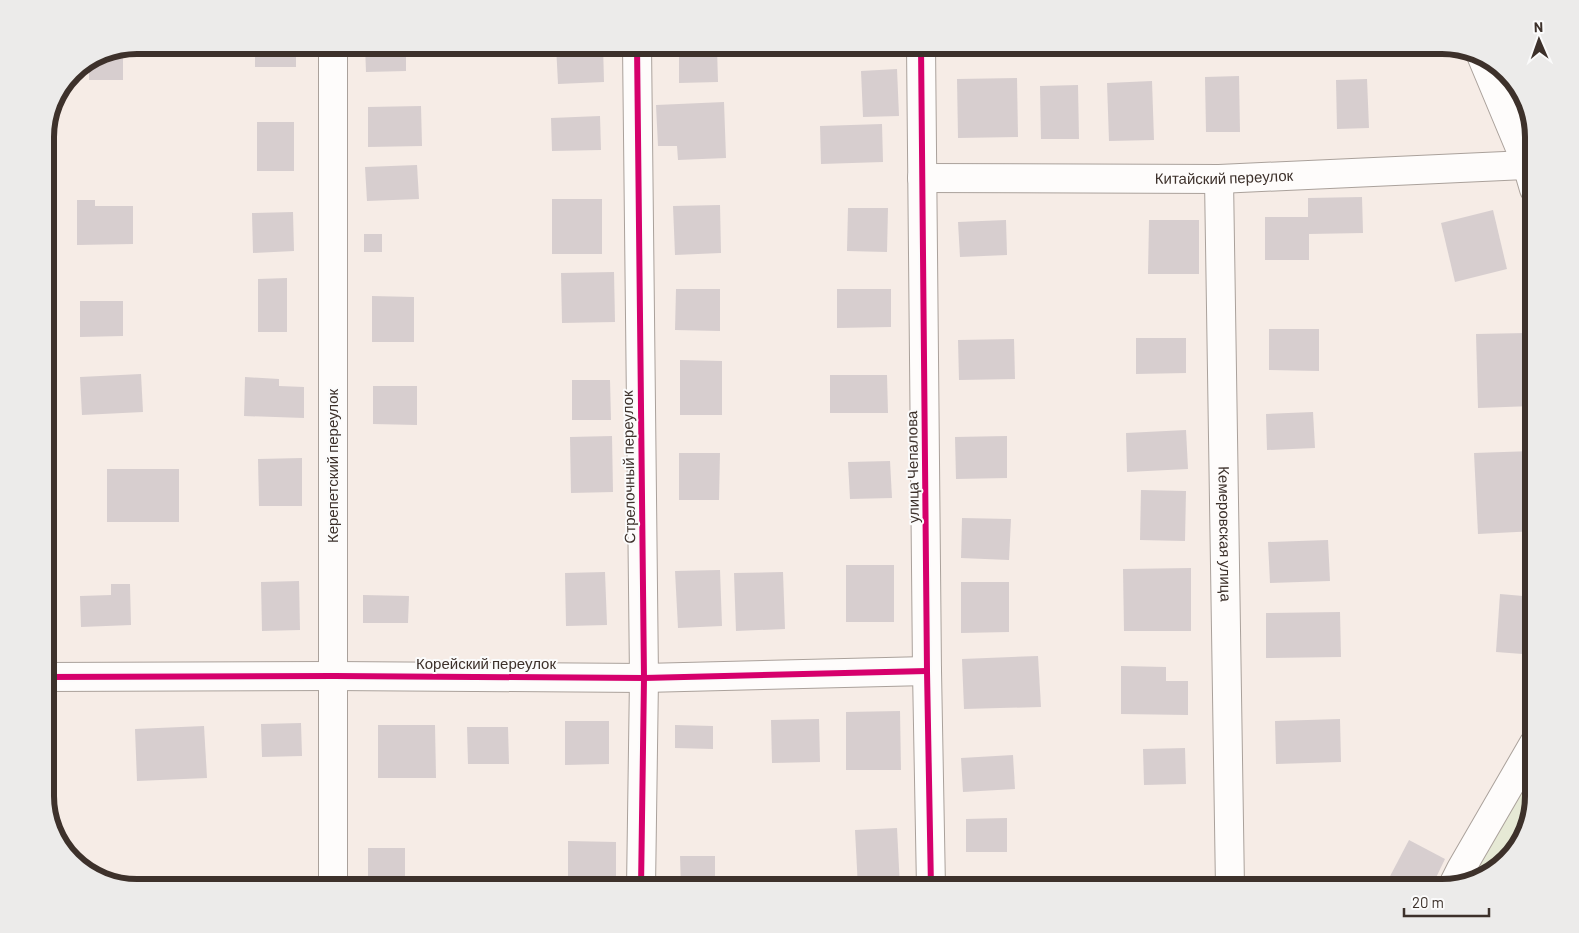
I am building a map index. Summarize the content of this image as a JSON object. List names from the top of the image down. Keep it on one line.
{"streets":{"street":["Китайский переулок","Керепетский переулок","Стрелочный переулок","улица Чепалова","Кемеровская улица","Корейский переулок"]},"crossings":[["Китайский переулок","улица Чепалова"],["Китайский переулок","Кемеровская улица"],["Керепетский переулок","Корейский переулок"],["Стрелочный переулок","Корейский переулок"],["улица Чепалова","Корейский переулок"]],"scale_bar":"20 m","north":"top"}
